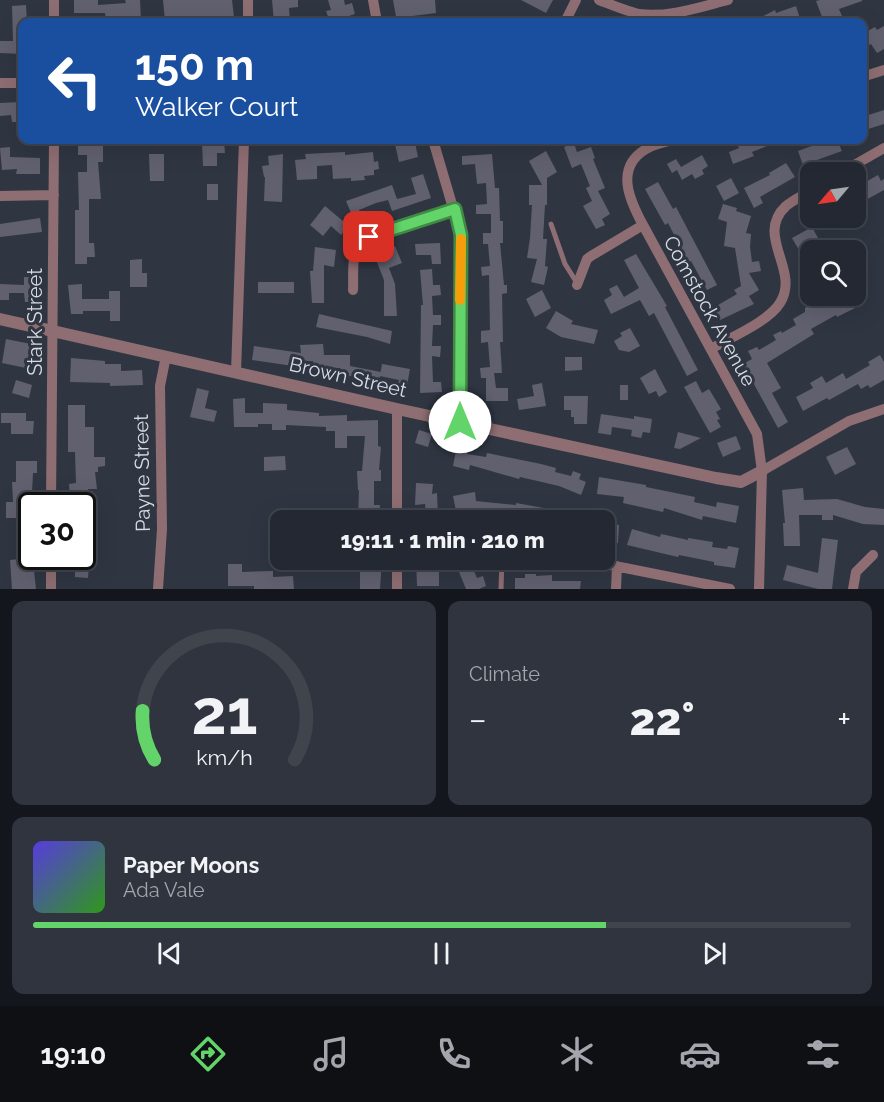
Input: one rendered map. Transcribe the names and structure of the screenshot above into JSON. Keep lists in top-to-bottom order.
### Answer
{
  "streets": {
    "street": [
      "Comstock Avenue",
      "Stark Street",
      "Brown Street",
      "Payne Street"
    ]
  },
  "crossings": [
    ["Comstock Avenue", "Brown Street"],
    ["Stark Street", "Brown Street"],
    ["Brown Street", "Payne Street"]
  ],
  "north": "bottom left",
  "page": {
    "turn": ["150 m", "Walker Court"],
    "limit": "30",
    "trip": "19:11 · 1 min · 210 m",
    "tile": "Climate",
    "heat": ["−", "22°", "+"],
    "song": ["Paper Moons", "Ada Vale"],
    "tabs": "19:10",
    "gauge": ["21", "km/h"]
  }
}
